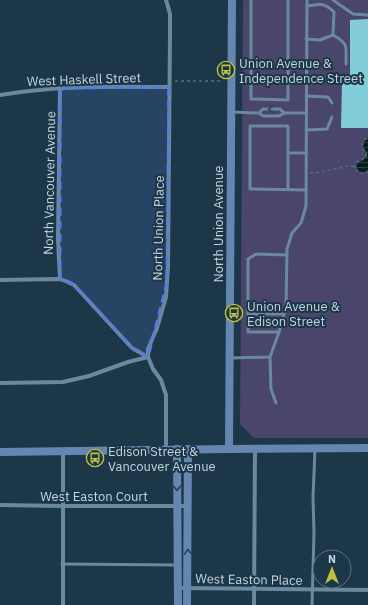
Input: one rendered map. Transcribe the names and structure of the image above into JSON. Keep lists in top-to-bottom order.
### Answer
{
  "streets": {
    "street": [
      "West Haskell Street",
      "North Vancouver Avenue",
      "North Union Avenue",
      "North Union Place",
      "West Easton Court",
      "West Easton Place"
    ]
  },
  "crossings": [
    ["West Haskell Street", "North Vancouver Avenue"],
    ["West Haskell Street", "North Union Place"]
  ],
  "places": {
    "bus stop": ["Union Avenue & Independence Street", "Union Avenue & Edison Street", "Edison Street & Vancouver Avenue"]
  },
  "north": "top"
}
